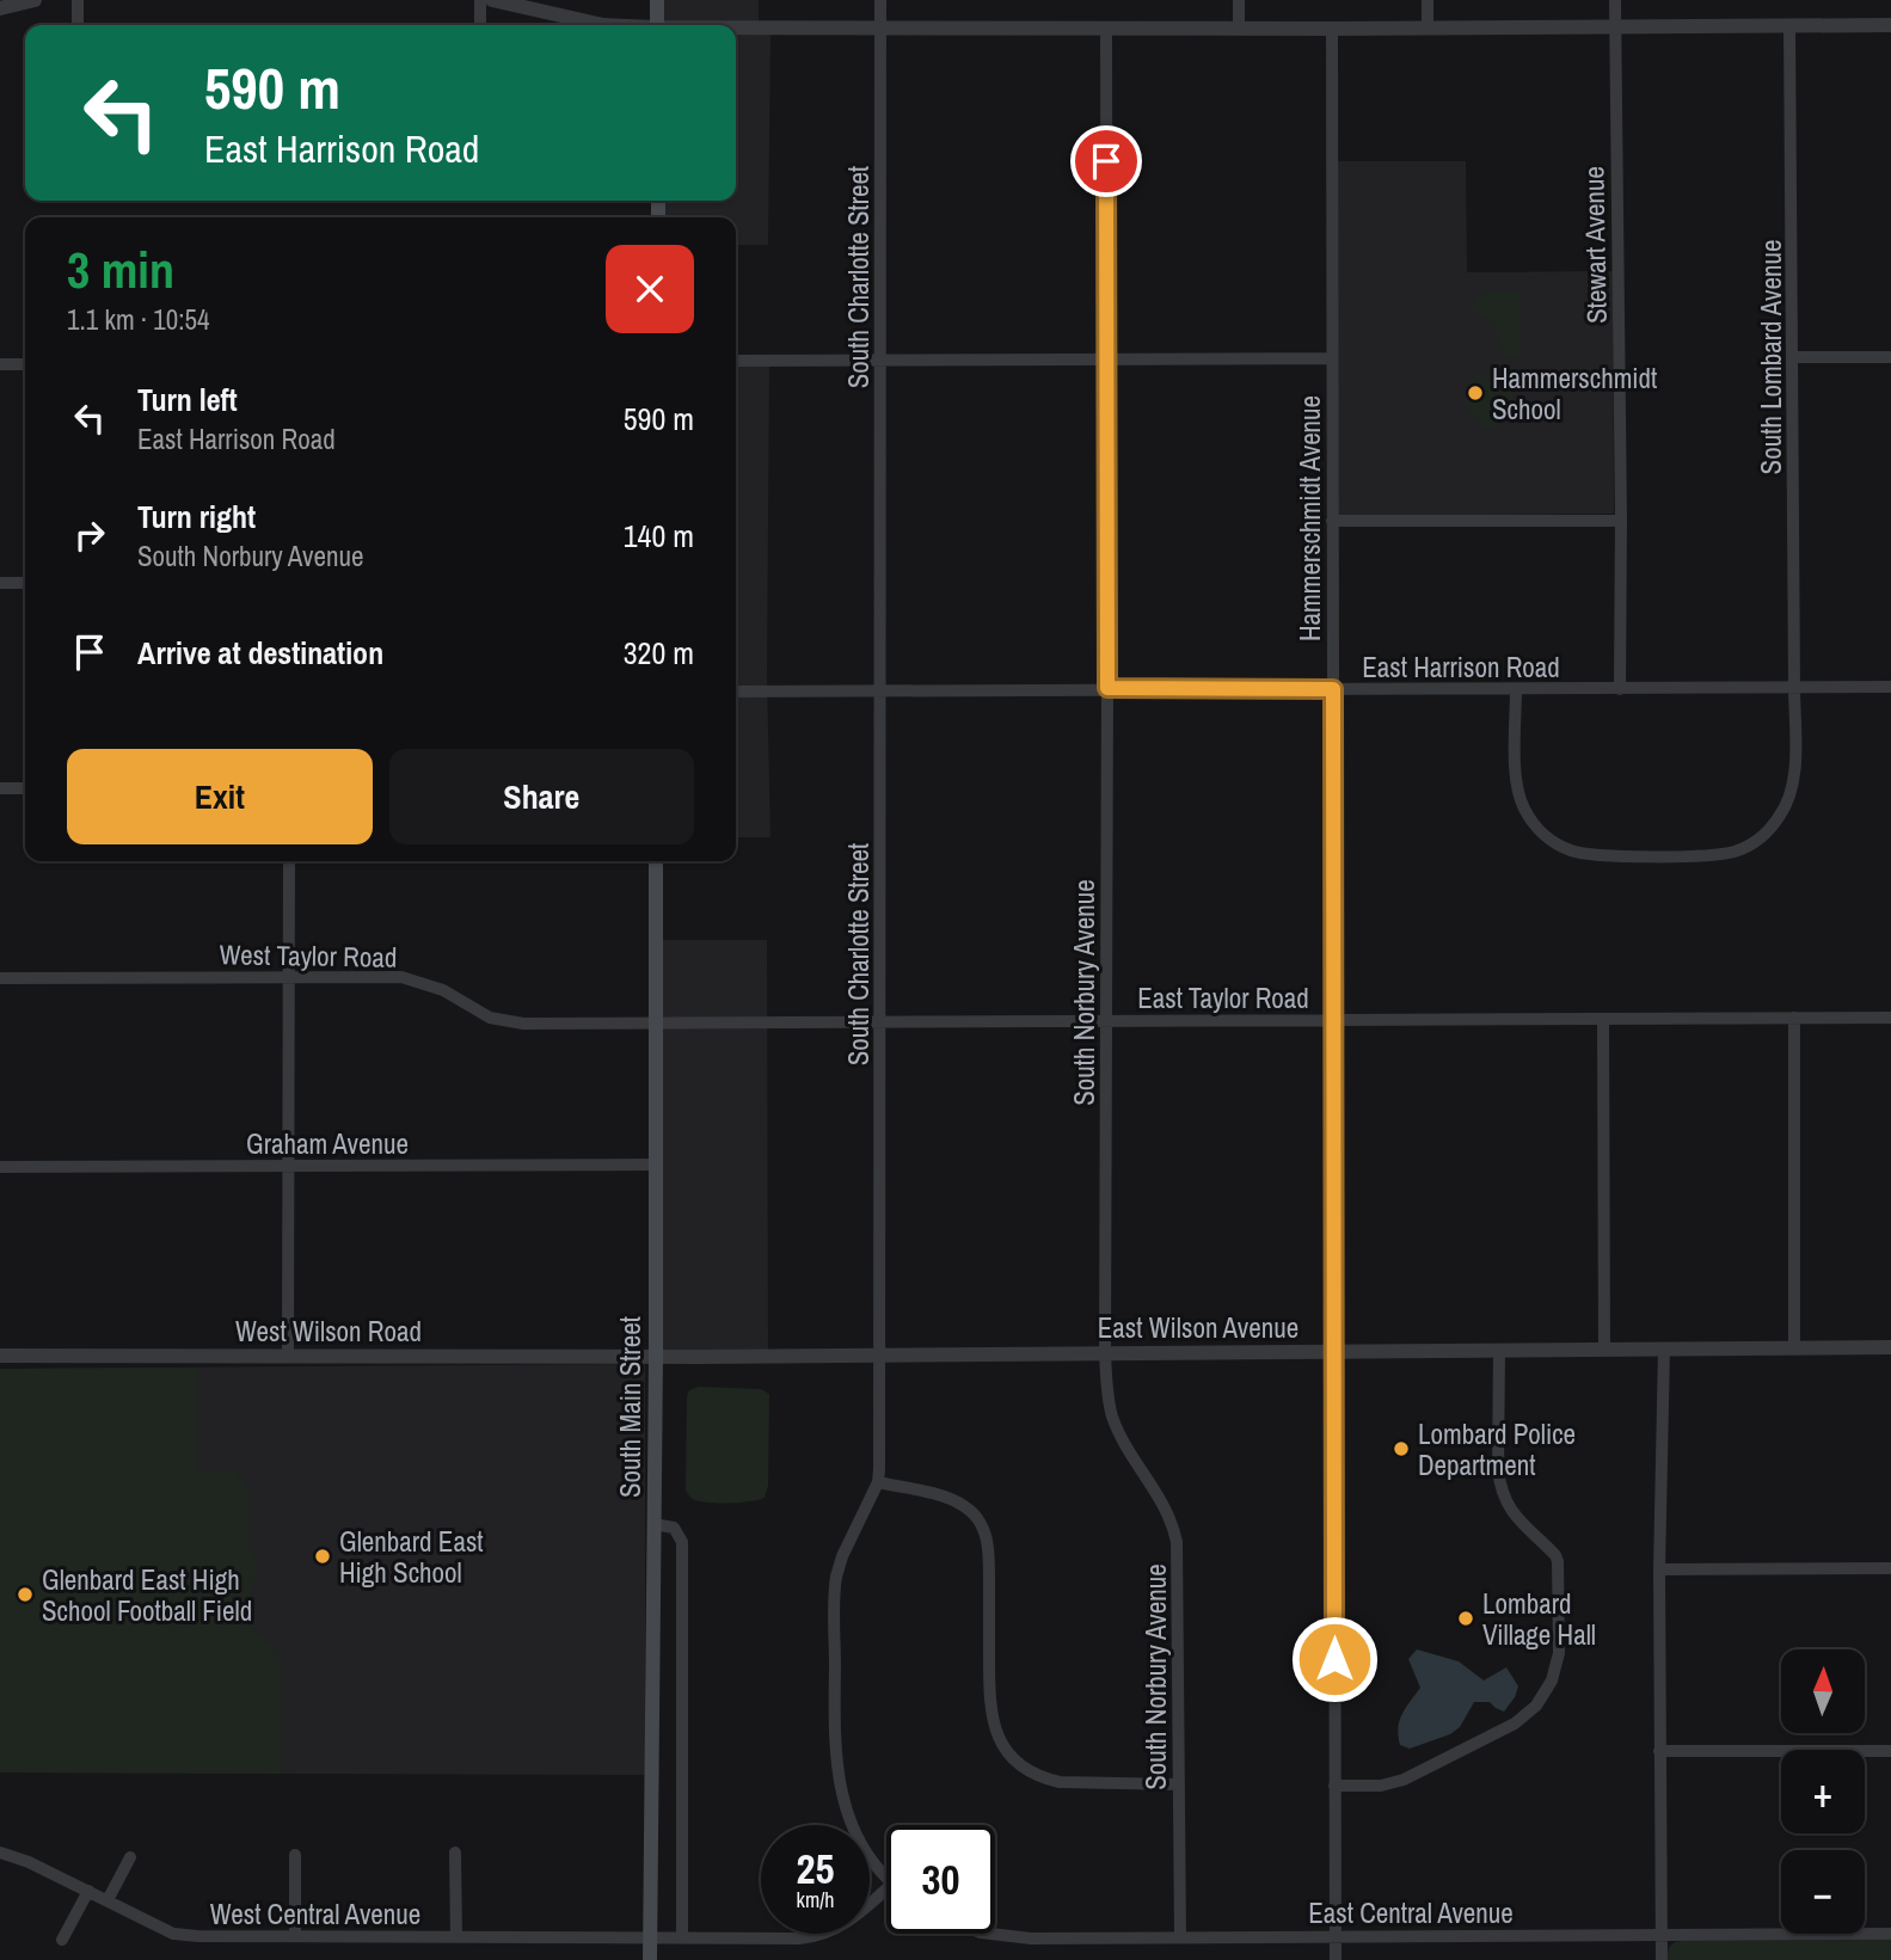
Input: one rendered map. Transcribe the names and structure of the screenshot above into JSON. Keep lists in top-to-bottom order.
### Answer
{
  "streets": {
    "main road": ["South Main Street"],
    "street": [
      "Stewart Avenue",
      "South Charlotte Street",
      "South Lombard Avenue",
      "Hammerschmidt Avenue",
      "East Harrison Road",
      "West Taylor Road",
      "South Norbury Avenue",
      "East Taylor Road",
      "Graham Avenue",
      "East Wilson Avenue",
      "West Wilson Road",
      "East Central Avenue",
      "West Central Avenue"
    ]
  },
  "crossings": [
    ["Stewart Avenue", "East Harrison Road"],
    ["South Charlotte Street", "East Harrison Road"],
    ["South Charlotte Street", "East Taylor Road"],
    ["South Charlotte Street", "East Wilson Avenue"],
    ["South Lombard Avenue", "East Harrison Road"],
    ["Hammerschmidt Avenue", "East Harrison Road"],
    ["Hammerschmidt Avenue", "East Taylor Road"],
    ["Hammerschmidt Avenue", "East Wilson Avenue"],
    ["Hammerschmidt Avenue", "East Central Avenue"],
    ["East Harrison Road", "South Norbury Avenue"],
    ["West Taylor Road", "East Taylor Road"],
    ["West Taylor Road", "South Main Street"],
    ["South Norbury Avenue", "East Taylor Road"],
    ["South Norbury Avenue", "East Wilson Avenue"],
    ["South Norbury Avenue", "East Central Avenue"],
    ["East Taylor Road", "South Main Street"],
    ["Graham Avenue", "South Main Street"],
    ["East Wilson Avenue", "West Wilson Road"],
    ["East Wilson Avenue", "South Main Street"],
    ["West Wilson Road", "South Main Street"],
    ["South Main Street", "West Central Avenue"]
  ],
  "places": [
    "Hammerschmidt School",
    "Lombard Police Department",
    "Glenbard East High School",
    "Glenbard East High School Football Field",
    "Lombard Village Hall"
  ],
  "north": "top",
  "page": {
    "turn": ["590 m", "East Harrison Road"],
    "heading": ["3 min", "1.1 km · 10:54"],
    "list": [
      {
        "name": "Turn left",
        "note": "East Harrison Road",
        "value": "590 m"
      },
      {
        "name": "Turn right",
        "note": "South Norbury Avenue",
        "value": "140 m"
      },
      {
        "name": "Arrive at destination",
        "value": "320 m"
      }
    ],
    "buttons": ["Exit", "Share"],
    "map_buttons": ["+", "−"],
    "speed": "25 km/h",
    "limit": "30"
  }
}
